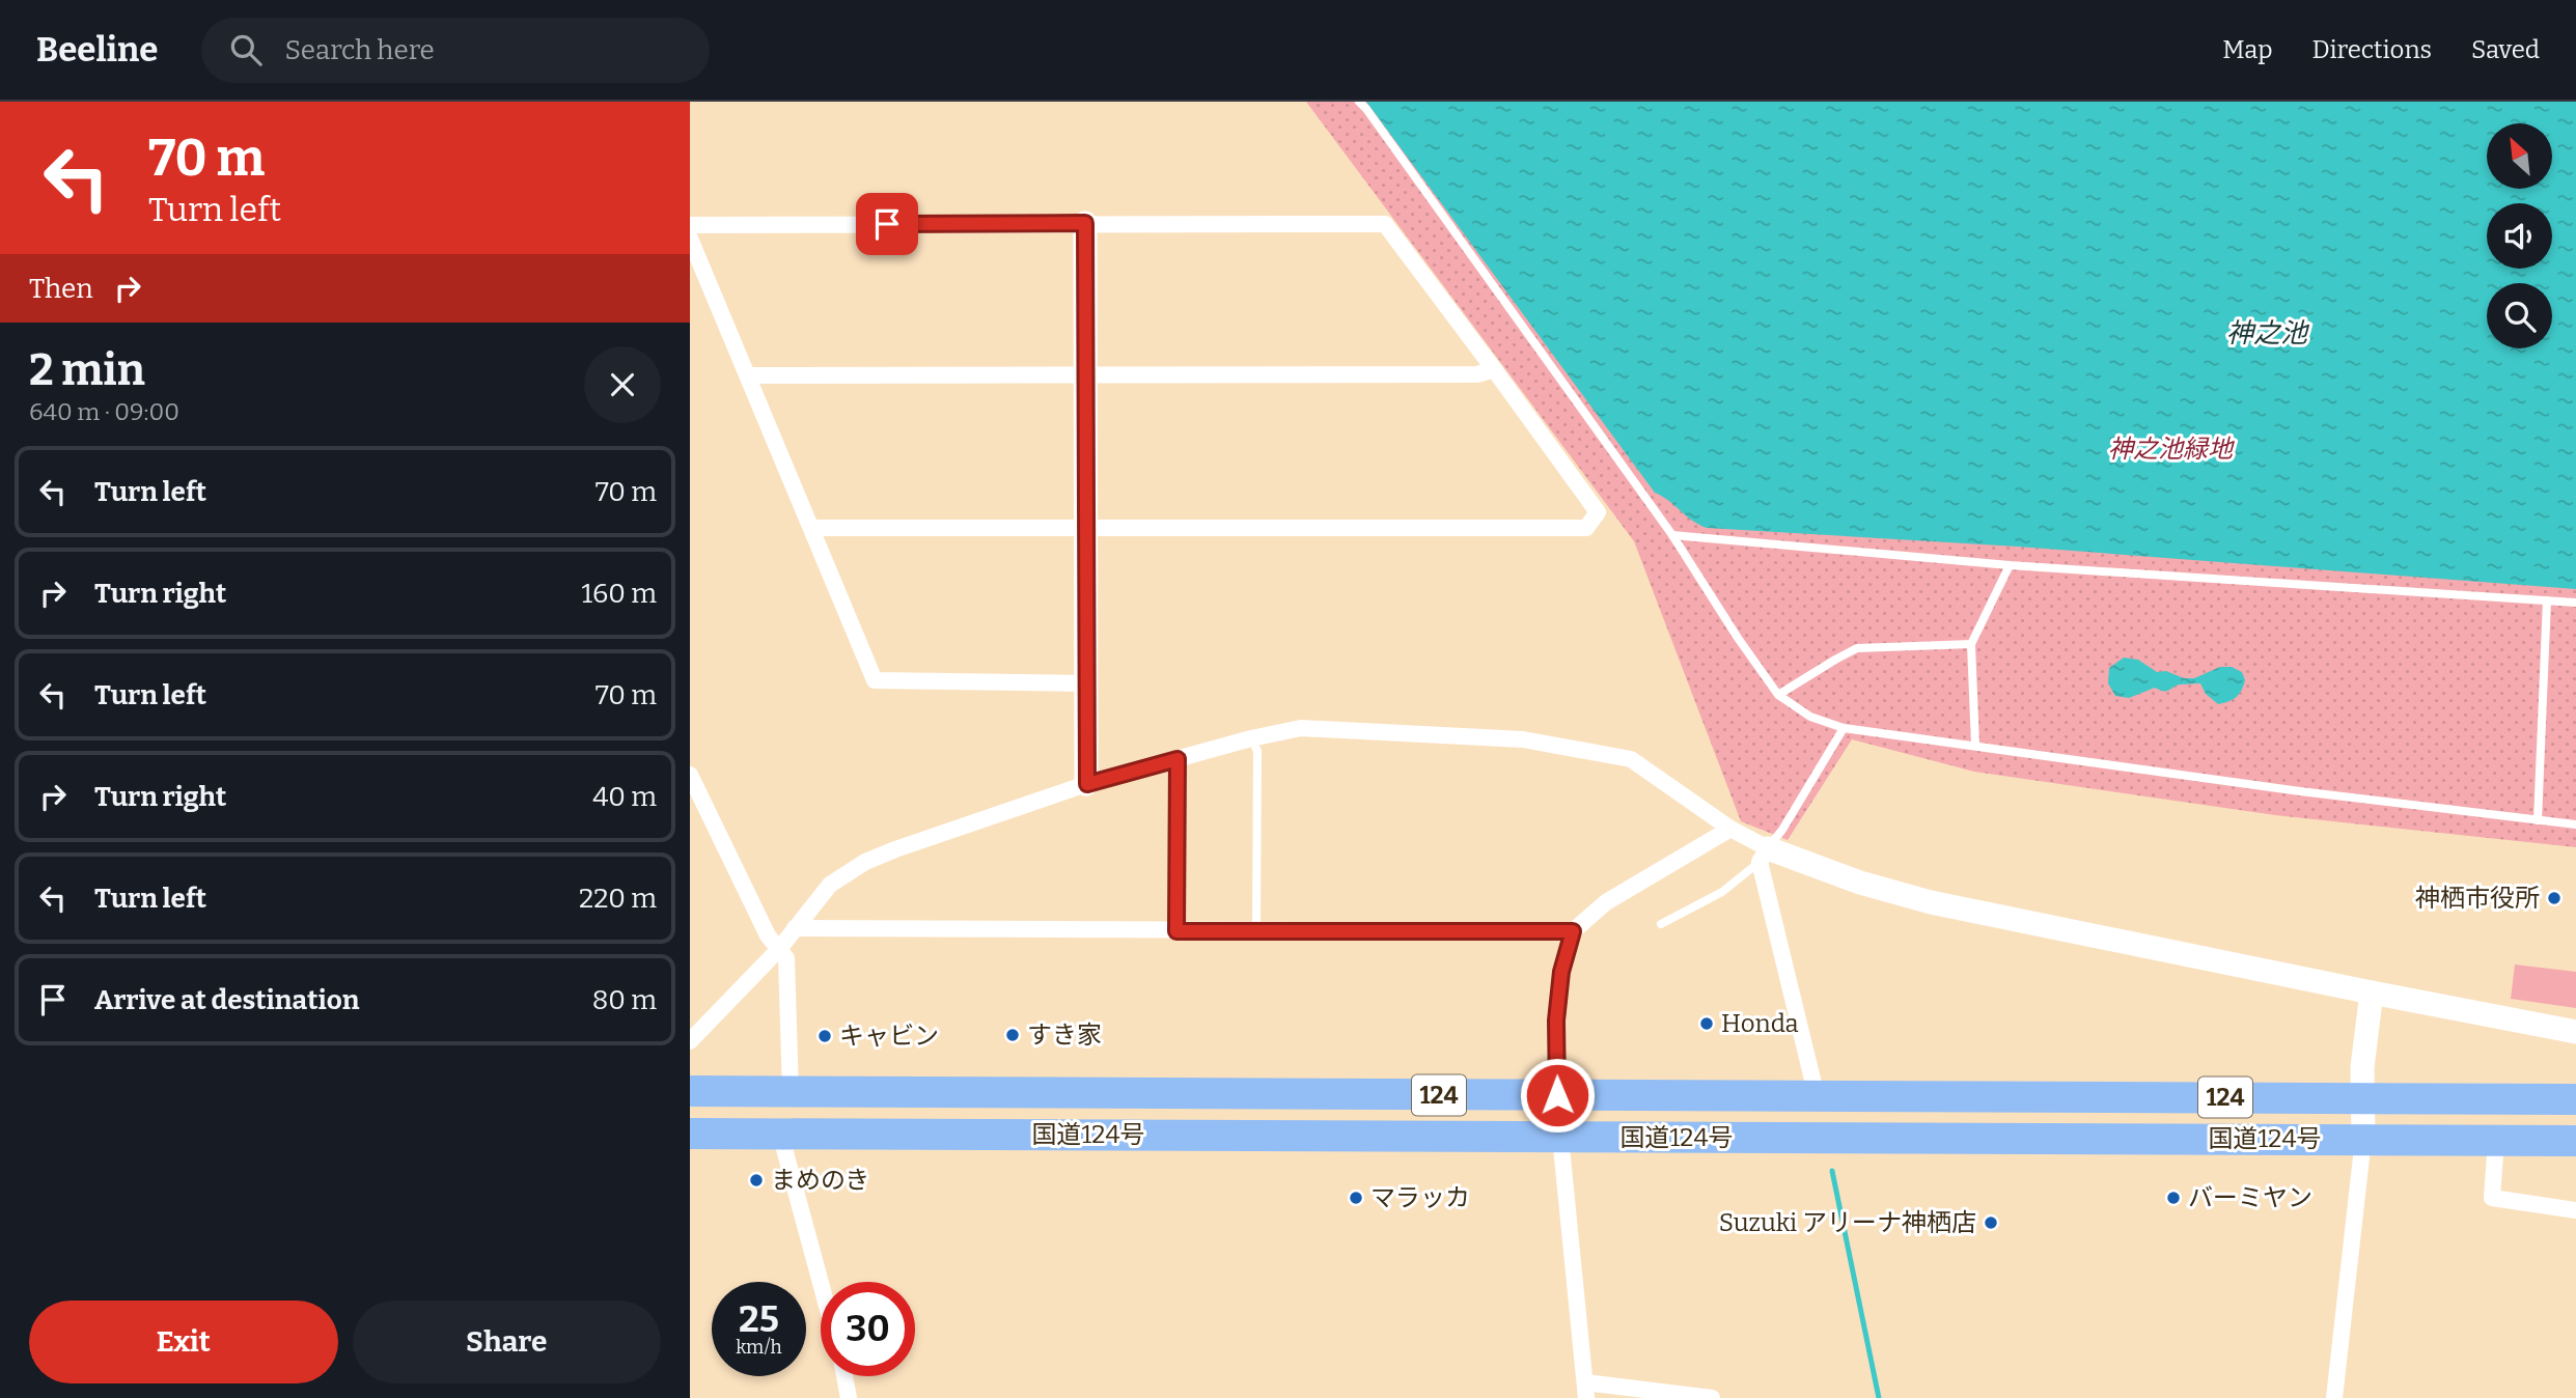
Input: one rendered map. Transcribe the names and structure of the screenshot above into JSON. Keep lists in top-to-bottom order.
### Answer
{
  "streets": {
    "highway": ["124", "国道124号"]
  },
  "water": ["神之池"],
  "parks": ["神之池緑地"],
  "places": [
    "神栖市役所",
    "Honda",
    "すき家",
    "キャビン",
    "まめのき",
    "マラッカ",
    "バーミヤン",
    "Suzuki アリーナ神栖店"
  ],
  "north": "top left",
  "page": {
    "header": "Beeline",
    "search": "Search here",
    "nav": ["Map", "Directions", "Saved"],
    "turn": ["70 m", "Turn left"],
    "then": "Then",
    "heading": ["2 min", "640 m · 09:00"],
    "list": [
      {
        "name": "Turn left",
        "value": "70 m"
      },
      {
        "name": "Turn right",
        "value": "160 m"
      },
      {
        "name": "Turn left",
        "value": "70 m"
      },
      {
        "name": "Turn right",
        "value": "40 m"
      },
      {
        "name": "Turn left",
        "value": "220 m"
      },
      {
        "name": "Arrive at destination",
        "value": "80 m"
      }
    ],
    "speed": "25 km/h",
    "limit": "30",
    "buttons": ["Exit", "Share"]
  }
}
